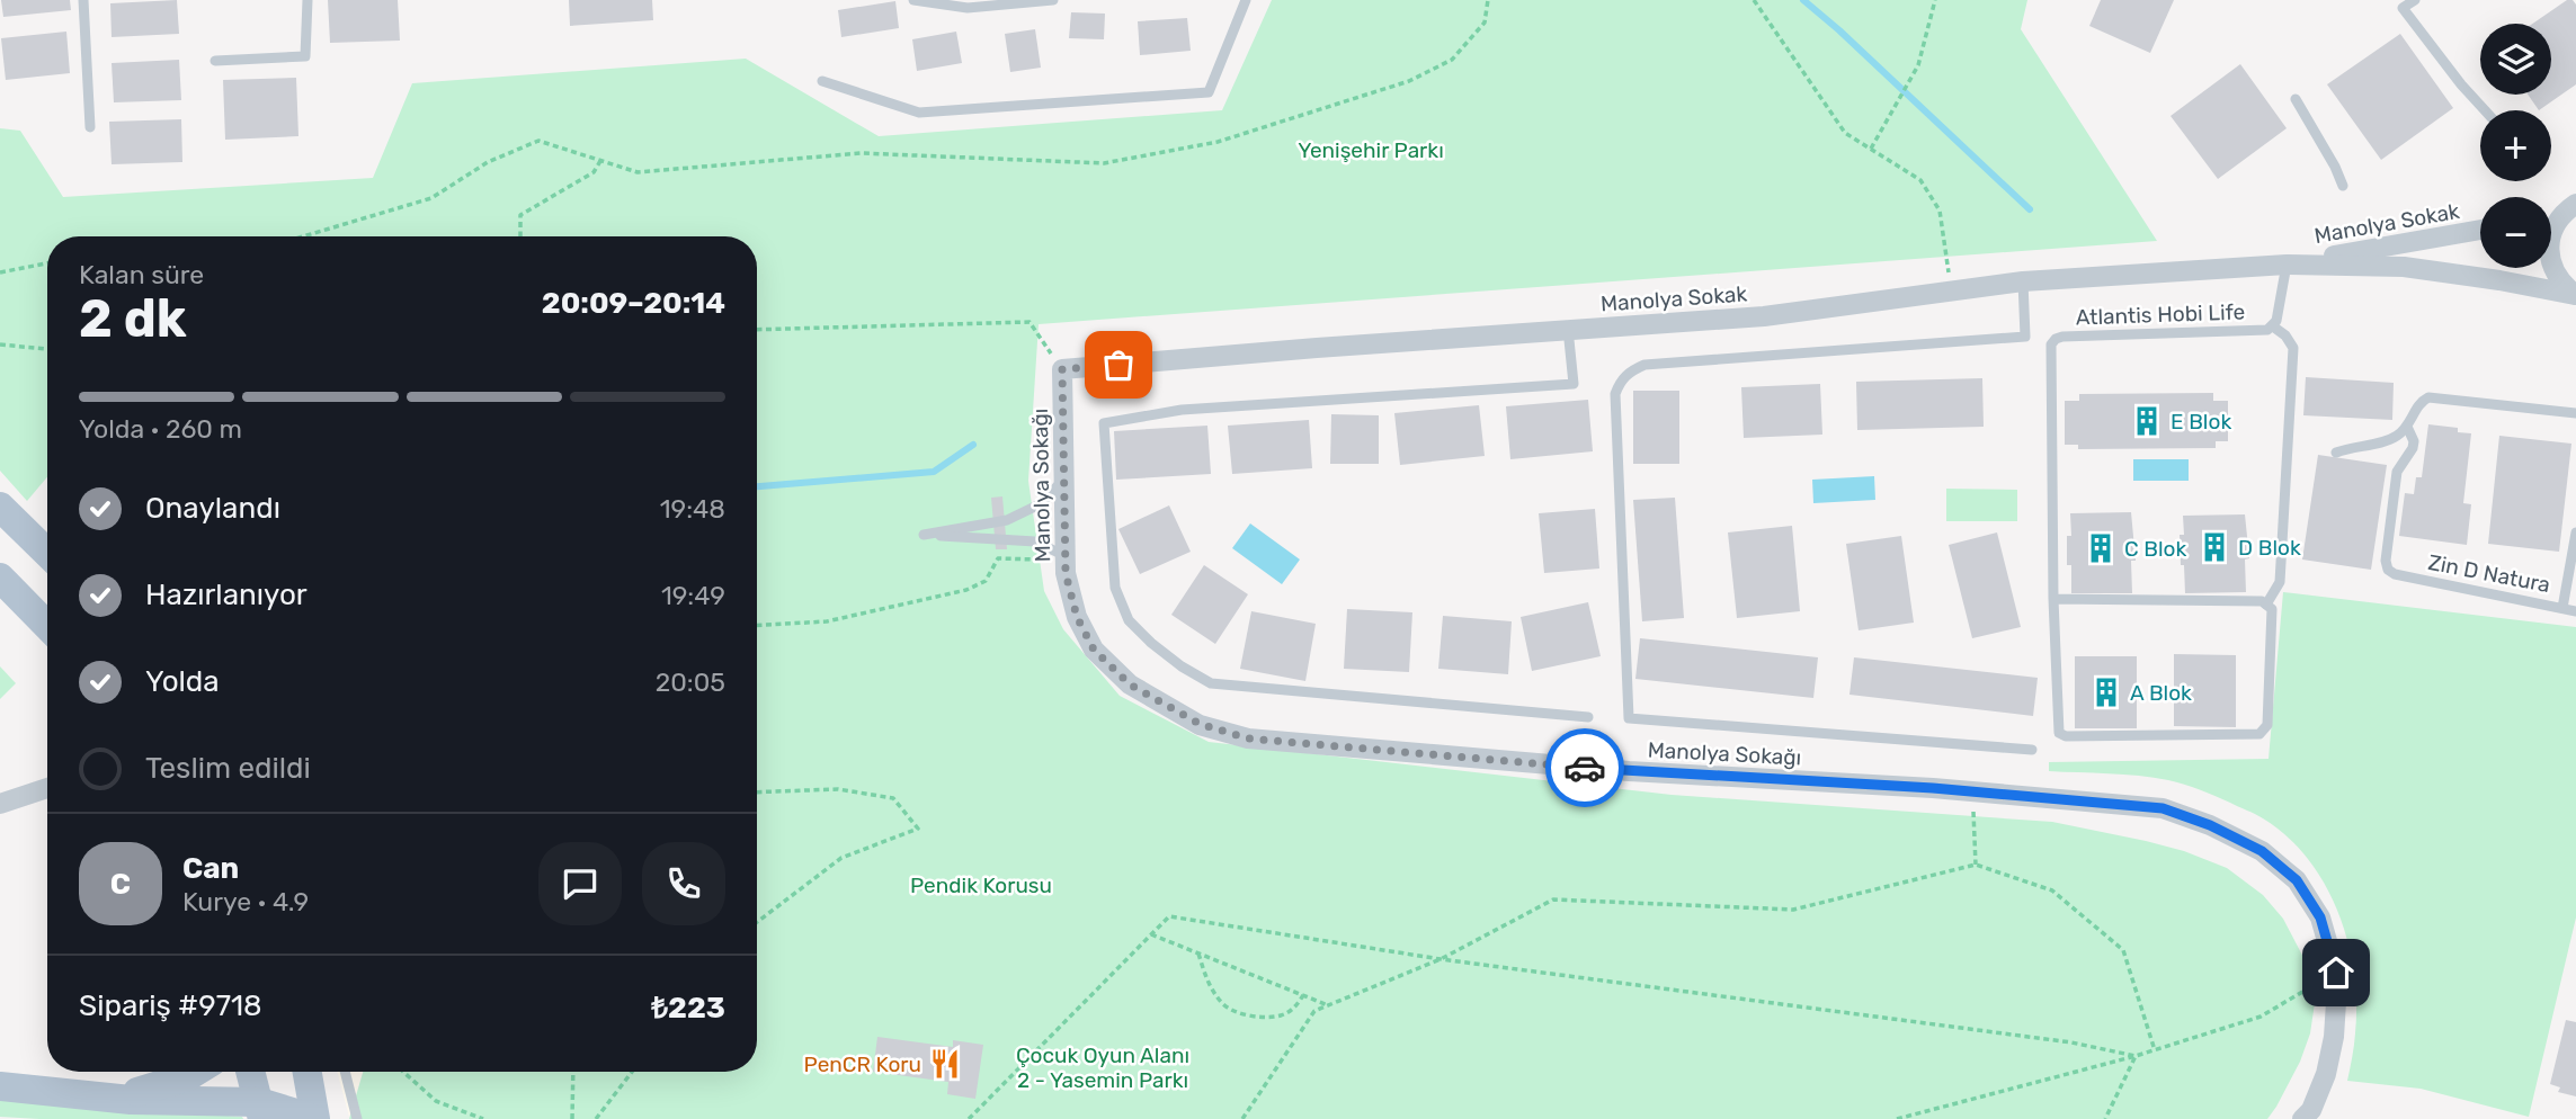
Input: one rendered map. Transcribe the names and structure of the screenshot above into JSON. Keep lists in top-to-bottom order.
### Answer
{
  "streets": {
    "street": ["Manolya Sokak", "Manolya Sokağı"],
    "lane": ["Atlantis Hobi Life", "Zin D Natura"]
  },
  "crossings": [
    ["Manolya Sokak", "Atlantis Hobi Life"],
    ["Manolya Sokak", "Manolya Sokağı"]
  ],
  "parks": ["Yenişehir Parkı", "Pendik Korusu", "Çocuk Oyun Alanı 2 - Yasemin Parkı"],
  "places": {
    "building": [
      "E Blok",
      "D Blok",
      "C Blok",
      "A Blok"
    ],
    "restaurant": ["PenCR Koru"]
  },
  "page": {
    "map_buttons": ["+", "−"],
    "heading": ["2 dk", "Kalan süre", "20:09–20:14"],
    "panel": [
      "Can",
      "Kurye · 4.9",
      "Sipariş #9718",
      "₺223"
    ],
    "bar": "Yolda · 260 m",
    "list": [
      ["Onaylandı", "19:48"],
      ["Hazırlanıyor", "19:49"],
      ["Yolda", "20:05"],
      "Teslim edildi"
    ],
    "round": "C"
  }
}
